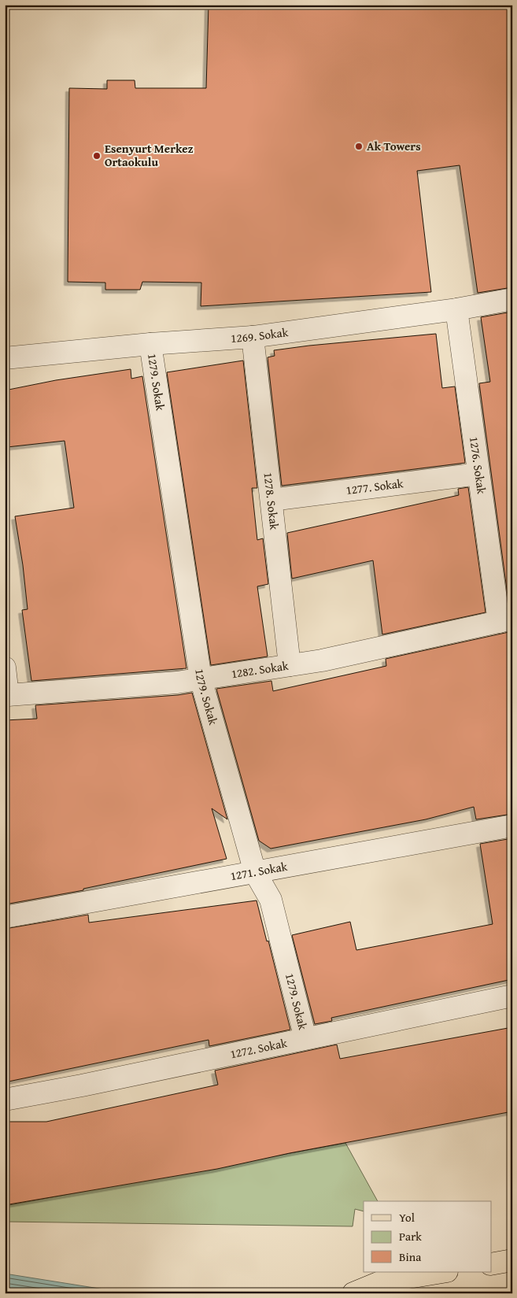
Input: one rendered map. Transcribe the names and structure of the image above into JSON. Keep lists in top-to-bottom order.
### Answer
{
  "streets": {
    "street": [
      "1269. Sokak",
      "1279. Sokak",
      "1276. Sokak",
      "1277. Sokak",
      "1278. Sokak",
      "1282. Sokak",
      "1271. Sokak",
      "1272. Sokak"
    ]
  },
  "crossings": [
    ["1269. Sokak", "1279. Sokak"],
    ["1269. Sokak", "1276. Sokak"],
    ["1269. Sokak", "1278. Sokak"],
    ["1279. Sokak", "1282. Sokak"],
    ["1279. Sokak", "1271. Sokak"],
    ["1279. Sokak", "1272. Sokak"],
    ["1276. Sokak", "1277. Sokak"],
    ["1276. Sokak", "1282. Sokak"],
    ["1277. Sokak", "1278. Sokak"],
    ["1278. Sokak", "1282. Sokak"]
  ],
  "places": ["Ak Towers", "Esenyurt Merkez Ortaokulu"],
  "legend": ["Yol", "Park", "Bina"]
}
